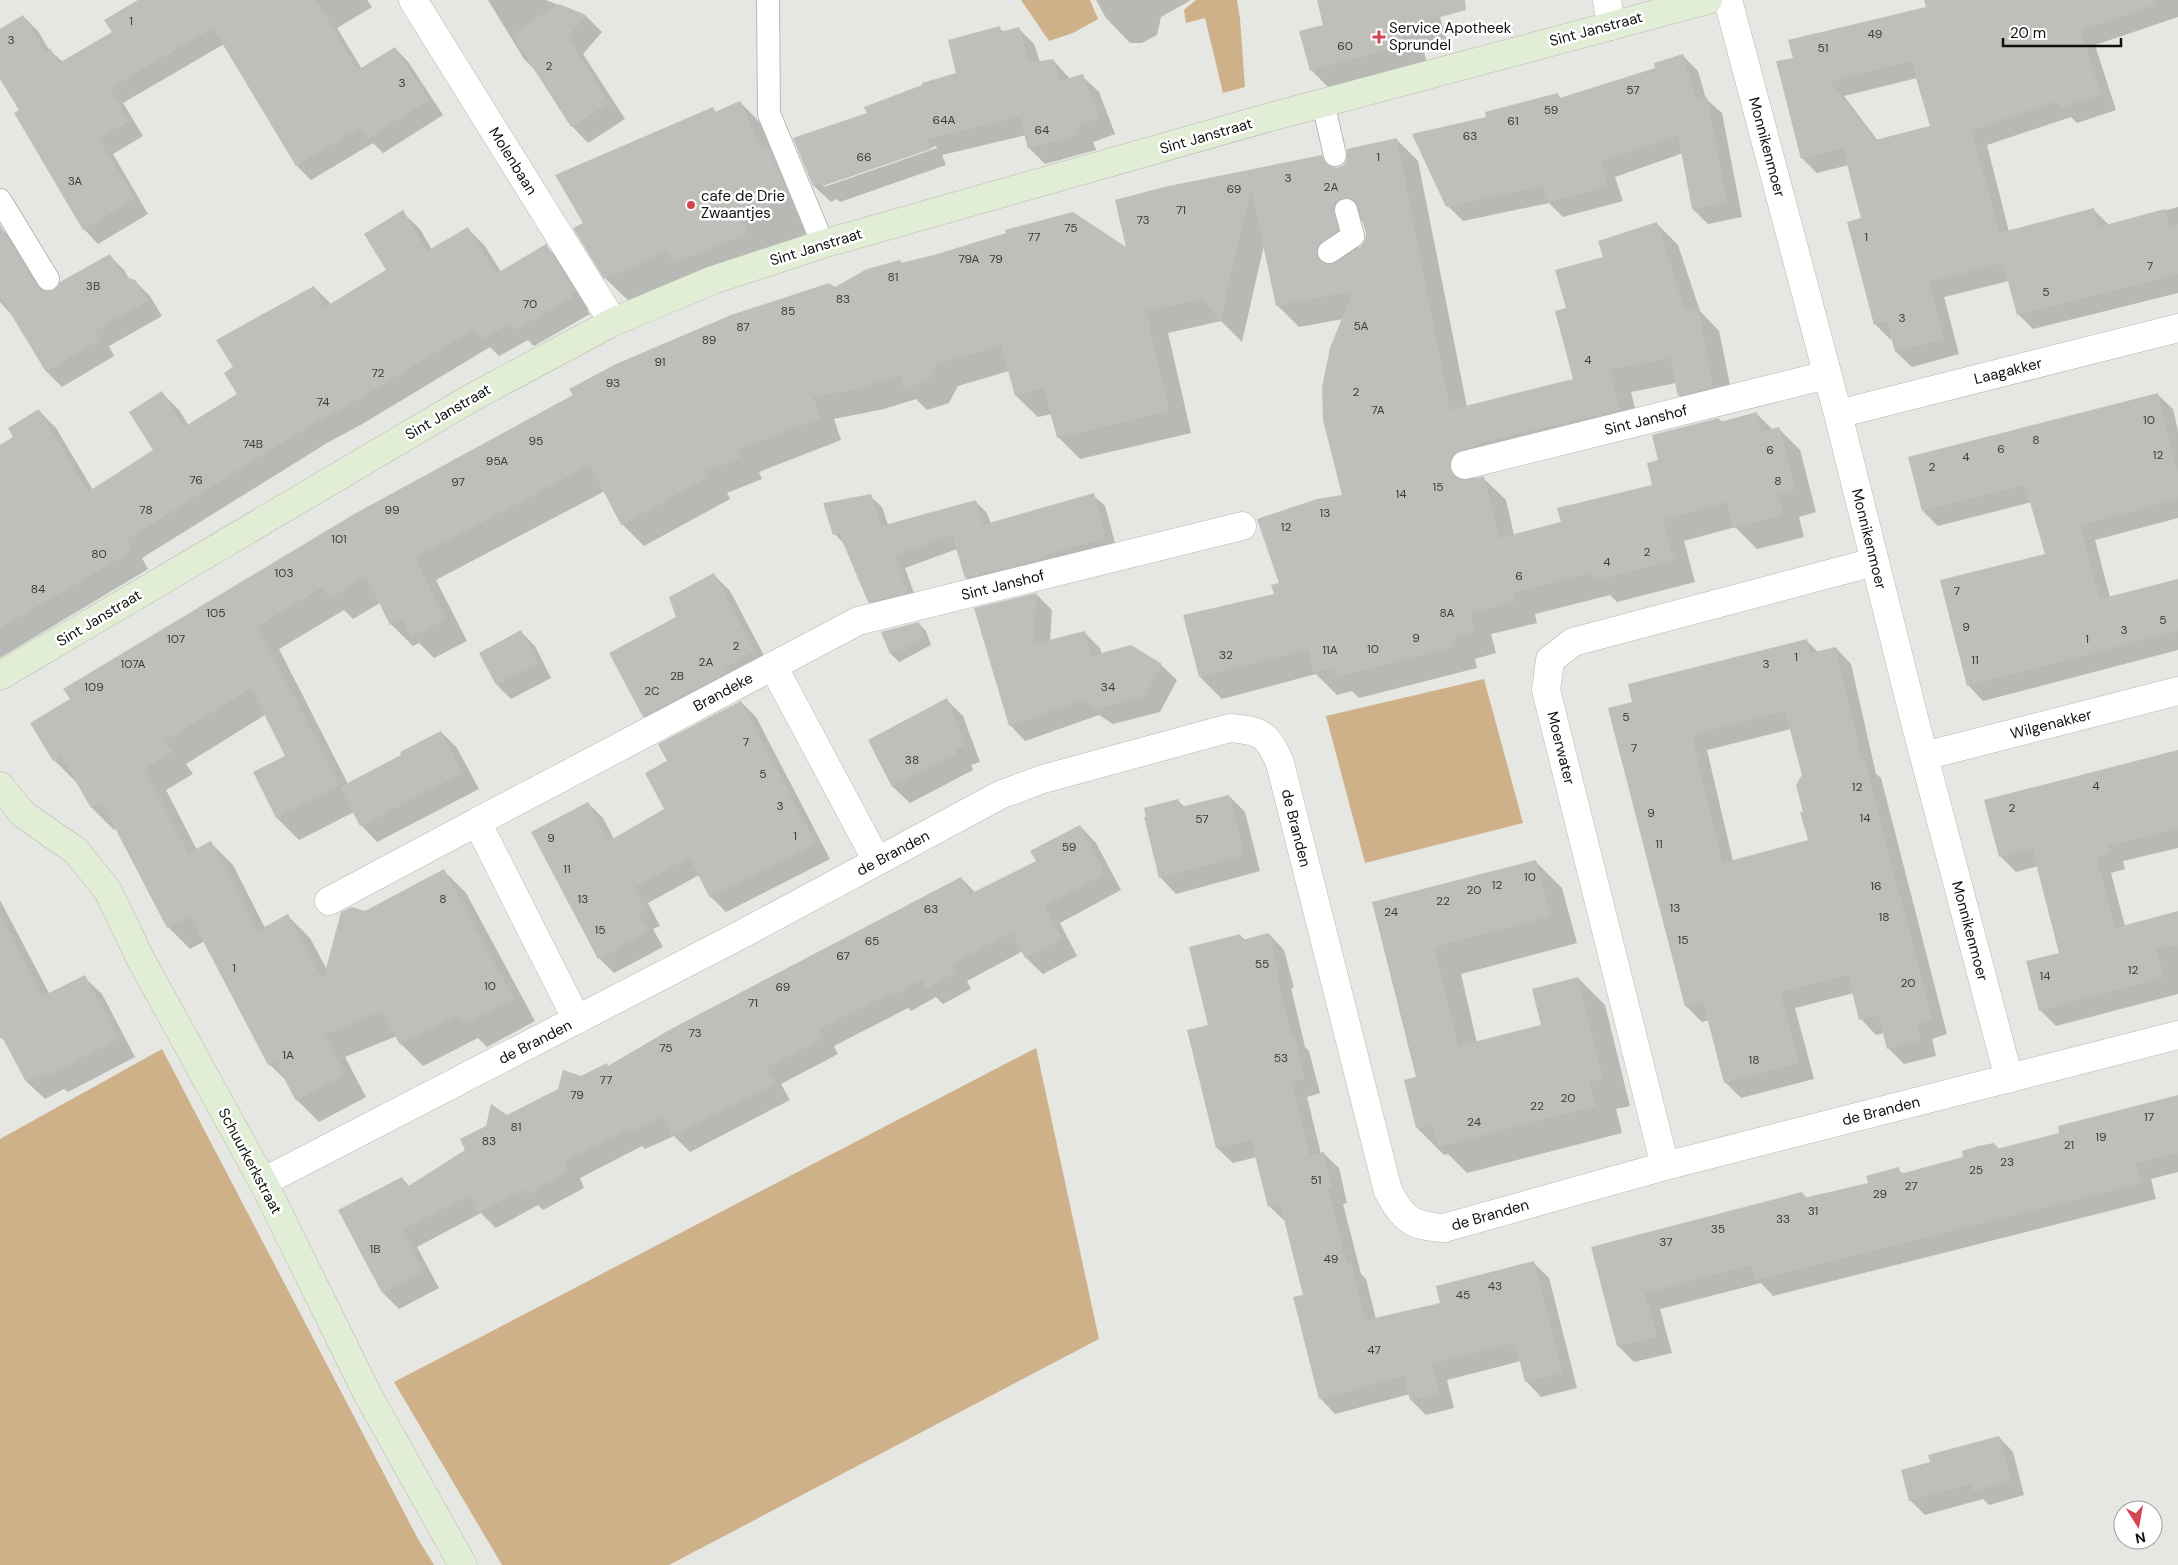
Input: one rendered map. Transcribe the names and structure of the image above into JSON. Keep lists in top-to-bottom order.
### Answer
{
  "streets": {
    "street": [
      "Sint Janstraat",
      "Monnikenmoer",
      "Molenbaan",
      "Laagakker",
      "Sint Janshof",
      "Brandeke",
      "Wilgenakker",
      "Moerwater",
      "de Branden",
      "Schuurkerkstraat"
    ]
  },
  "crossings": [
    ["Sint Janstraat", "Molenbaan"],
    ["Monnikenmoer", "Laagakker"],
    ["Monnikenmoer", "Sint Janshof"],
    ["Monnikenmoer", "Wilgenakker"],
    ["Monnikenmoer", "Moerwater"],
    ["Monnikenmoer", "de Branden"],
    ["Sint Janshof", "Brandeke"],
    ["Moerwater", "de Branden"],
    ["de Branden", "Schuurkerkstraat"]
  ],
  "places": {
    "health": ["Service Apotheek Sprundel"],
    "other": ["cafe de Drie Zwaantjes"]
  },
  "house_numbers": [
    "1",
    "49",
    "3",
    "60",
    "51",
    "2",
    "3",
    "57",
    "59",
    "64A",
    "61",
    "64",
    "63",
    "66",
    "1",
    "3",
    "3A",
    "2A",
    "69",
    "71",
    "73",
    "75",
    "77",
    "1",
    "79A",
    "79",
    "7",
    "81",
    "3B",
    "5",
    "83",
    "70",
    "85",
    "3",
    "5A",
    "87",
    "89",
    "4",
    "91",
    "72",
    "93",
    "2",
    "74",
    "7A",
    "10",
    "8",
    "95",
    "74B",
    "6",
    "6",
    "12",
    "4",
    "95A",
    "2",
    "76",
    "8",
    "97",
    "15",
    "14",
    "78",
    "99",
    "13",
    "12",
    "101",
    "2",
    "80",
    "4",
    "103",
    "6",
    "84",
    "7",
    "105",
    "8A",
    "5",
    "9",
    "3",
    "9",
    "107",
    "1",
    "2",
    "10",
    "11A",
    "32",
    "1",
    "11",
    "2A",
    "107A",
    "3",
    "2B",
    "109",
    "34",
    "2C",
    "5",
    "7",
    "7",
    "38",
    "5",
    "4",
    "12",
    "3",
    "2",
    "9",
    "14",
    "57",
    "1",
    "9",
    "11",
    "59",
    "11",
    "10",
    "12",
    "16",
    "20",
    "8",
    "13",
    "22",
    "13",
    "63",
    "24",
    "18",
    "15",
    "15",
    "65",
    "67",
    "55",
    "1",
    "12",
    "14",
    "20",
    "10",
    "69",
    "71",
    "73",
    "75",
    "1A",
    "53",
    "18",
    "77",
    "79",
    "20",
    "22",
    "17",
    "24",
    "81",
    "19",
    "83",
    "21",
    "23",
    "25",
    "51",
    "27",
    "29",
    "31",
    "33",
    "35",
    "37",
    "1B",
    "49",
    "43",
    "45",
    "47"
  ],
  "scale_bar": "20 m",
  "north": "bottom"
}
